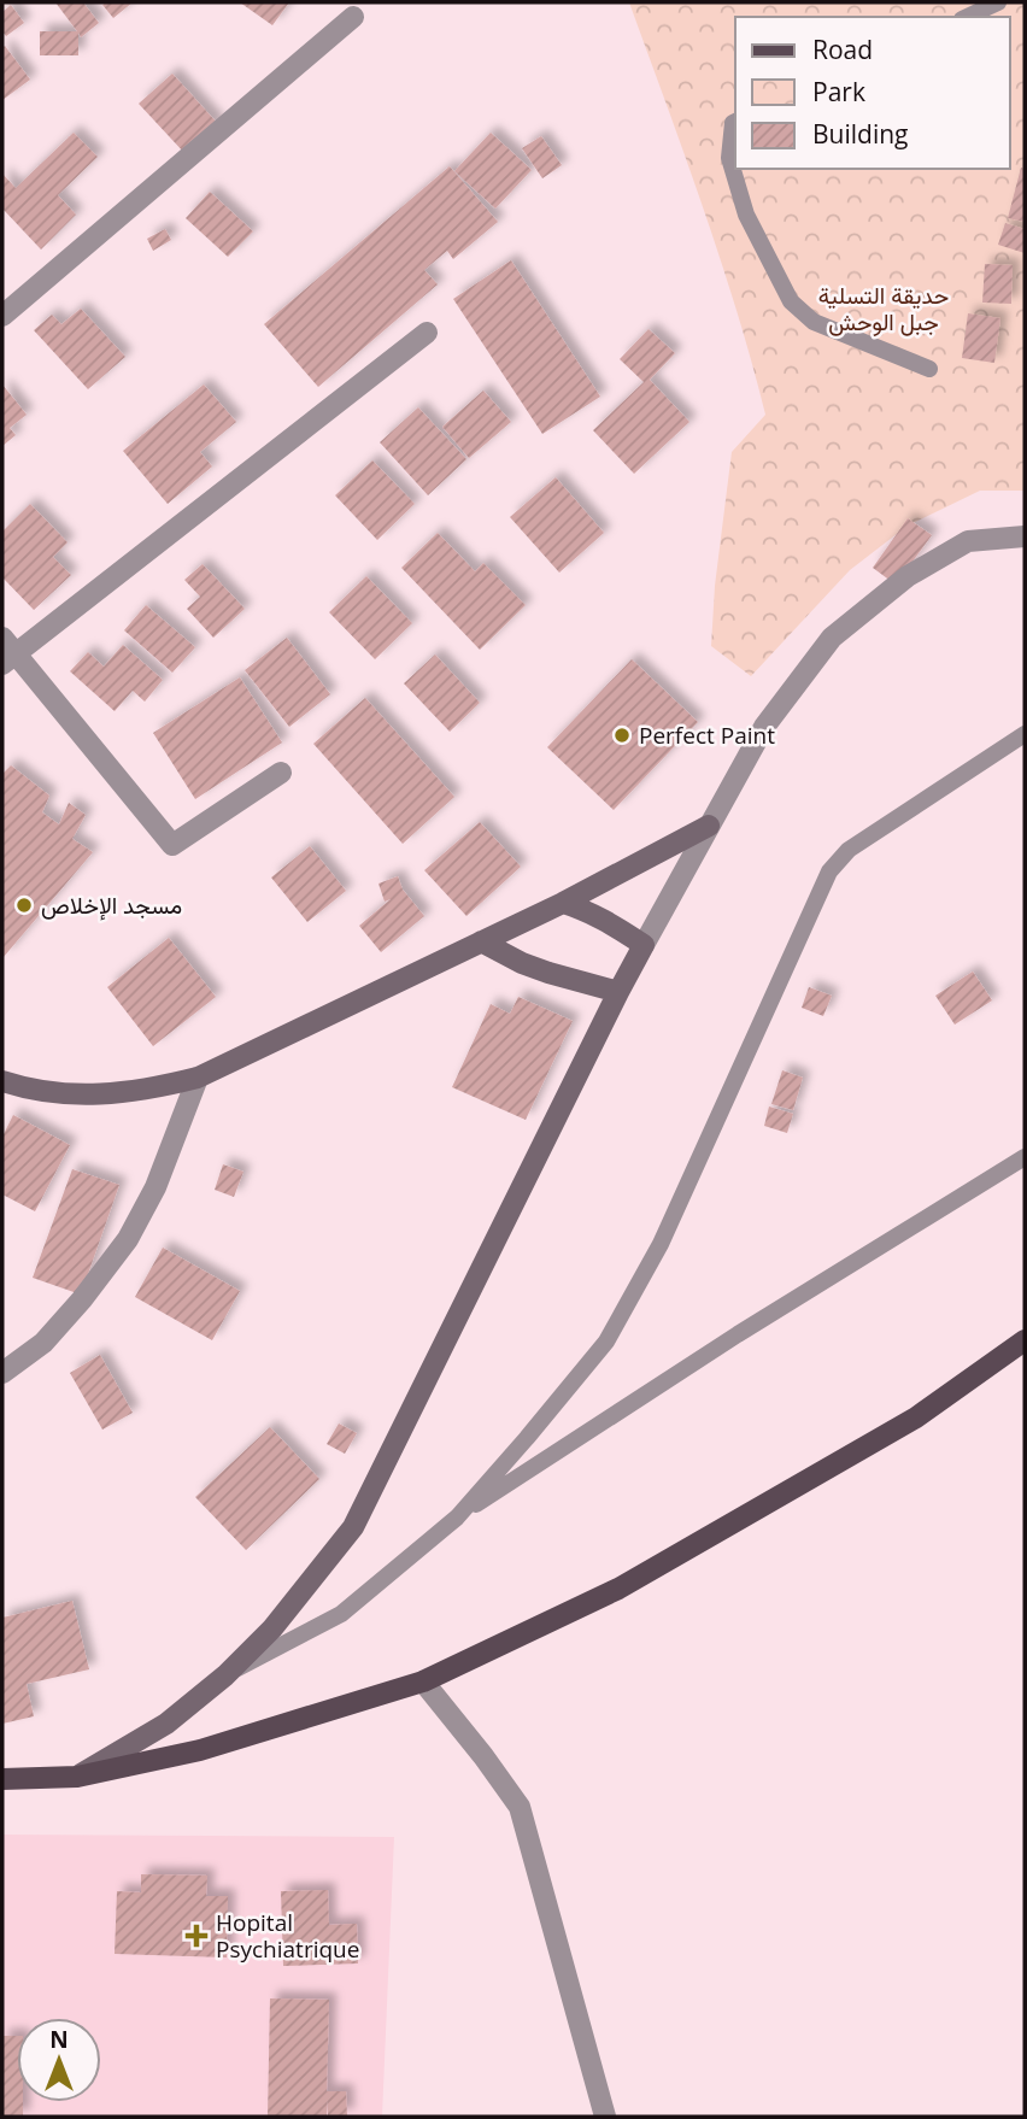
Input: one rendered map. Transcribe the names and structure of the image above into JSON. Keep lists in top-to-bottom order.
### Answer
{
  "parks": ["حديقة التسلية جبل الوحش"],
  "places": {
    "other": ["Perfect Paint", "مسجد الإخلاص"],
    "health": ["Hopital Psychiatrique"]
  },
  "legend": ["Road", "Park", "Building"],
  "north": "top"
}
